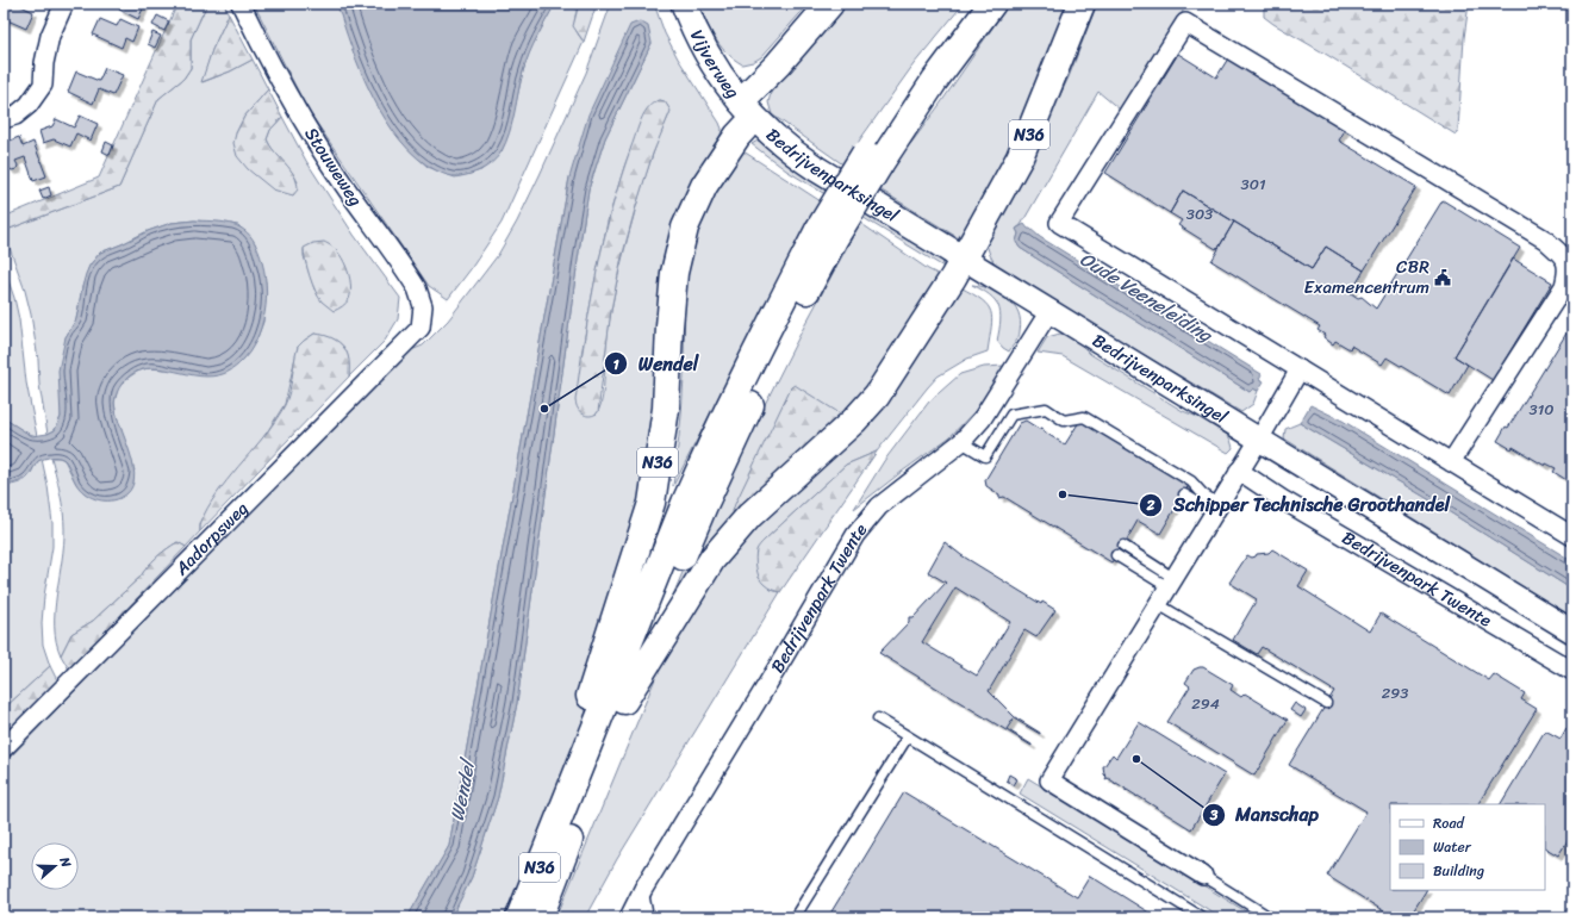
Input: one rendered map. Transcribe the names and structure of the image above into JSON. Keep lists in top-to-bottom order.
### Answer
{
  "streets": {
    "highway": ["N36"],
    "main road": ["Vijverweg", "Bedrijvenparksingel"],
    "street": ["Stouweweg", "Aadorpsweg", "Bedrijvenpark Twente"]
  },
  "crossings": [
    ["Vijverweg", "N36"],
    ["Vijverweg", "Bedrijvenparksingel"],
    ["N36", "Bedrijvenparksingel"],
    ["Stouweweg", "Aadorpsweg"],
    ["Bedrijvenparksingel", "Bedrijvenpark Twente"]
  ],
  "water": ["Oude Veeneleiding", "Wendel"],
  "places": {
    "public building": ["CBR Examencentrum"],
    "other": ["Wendel", "Schipper Technische Groothandel", "Manschap"]
  },
  "house_numbers": [
    "301",
    "303",
    "310",
    "293",
    "294"
  ],
  "legend": ["Road", "Water", "Building"],
  "north": "right"
}
